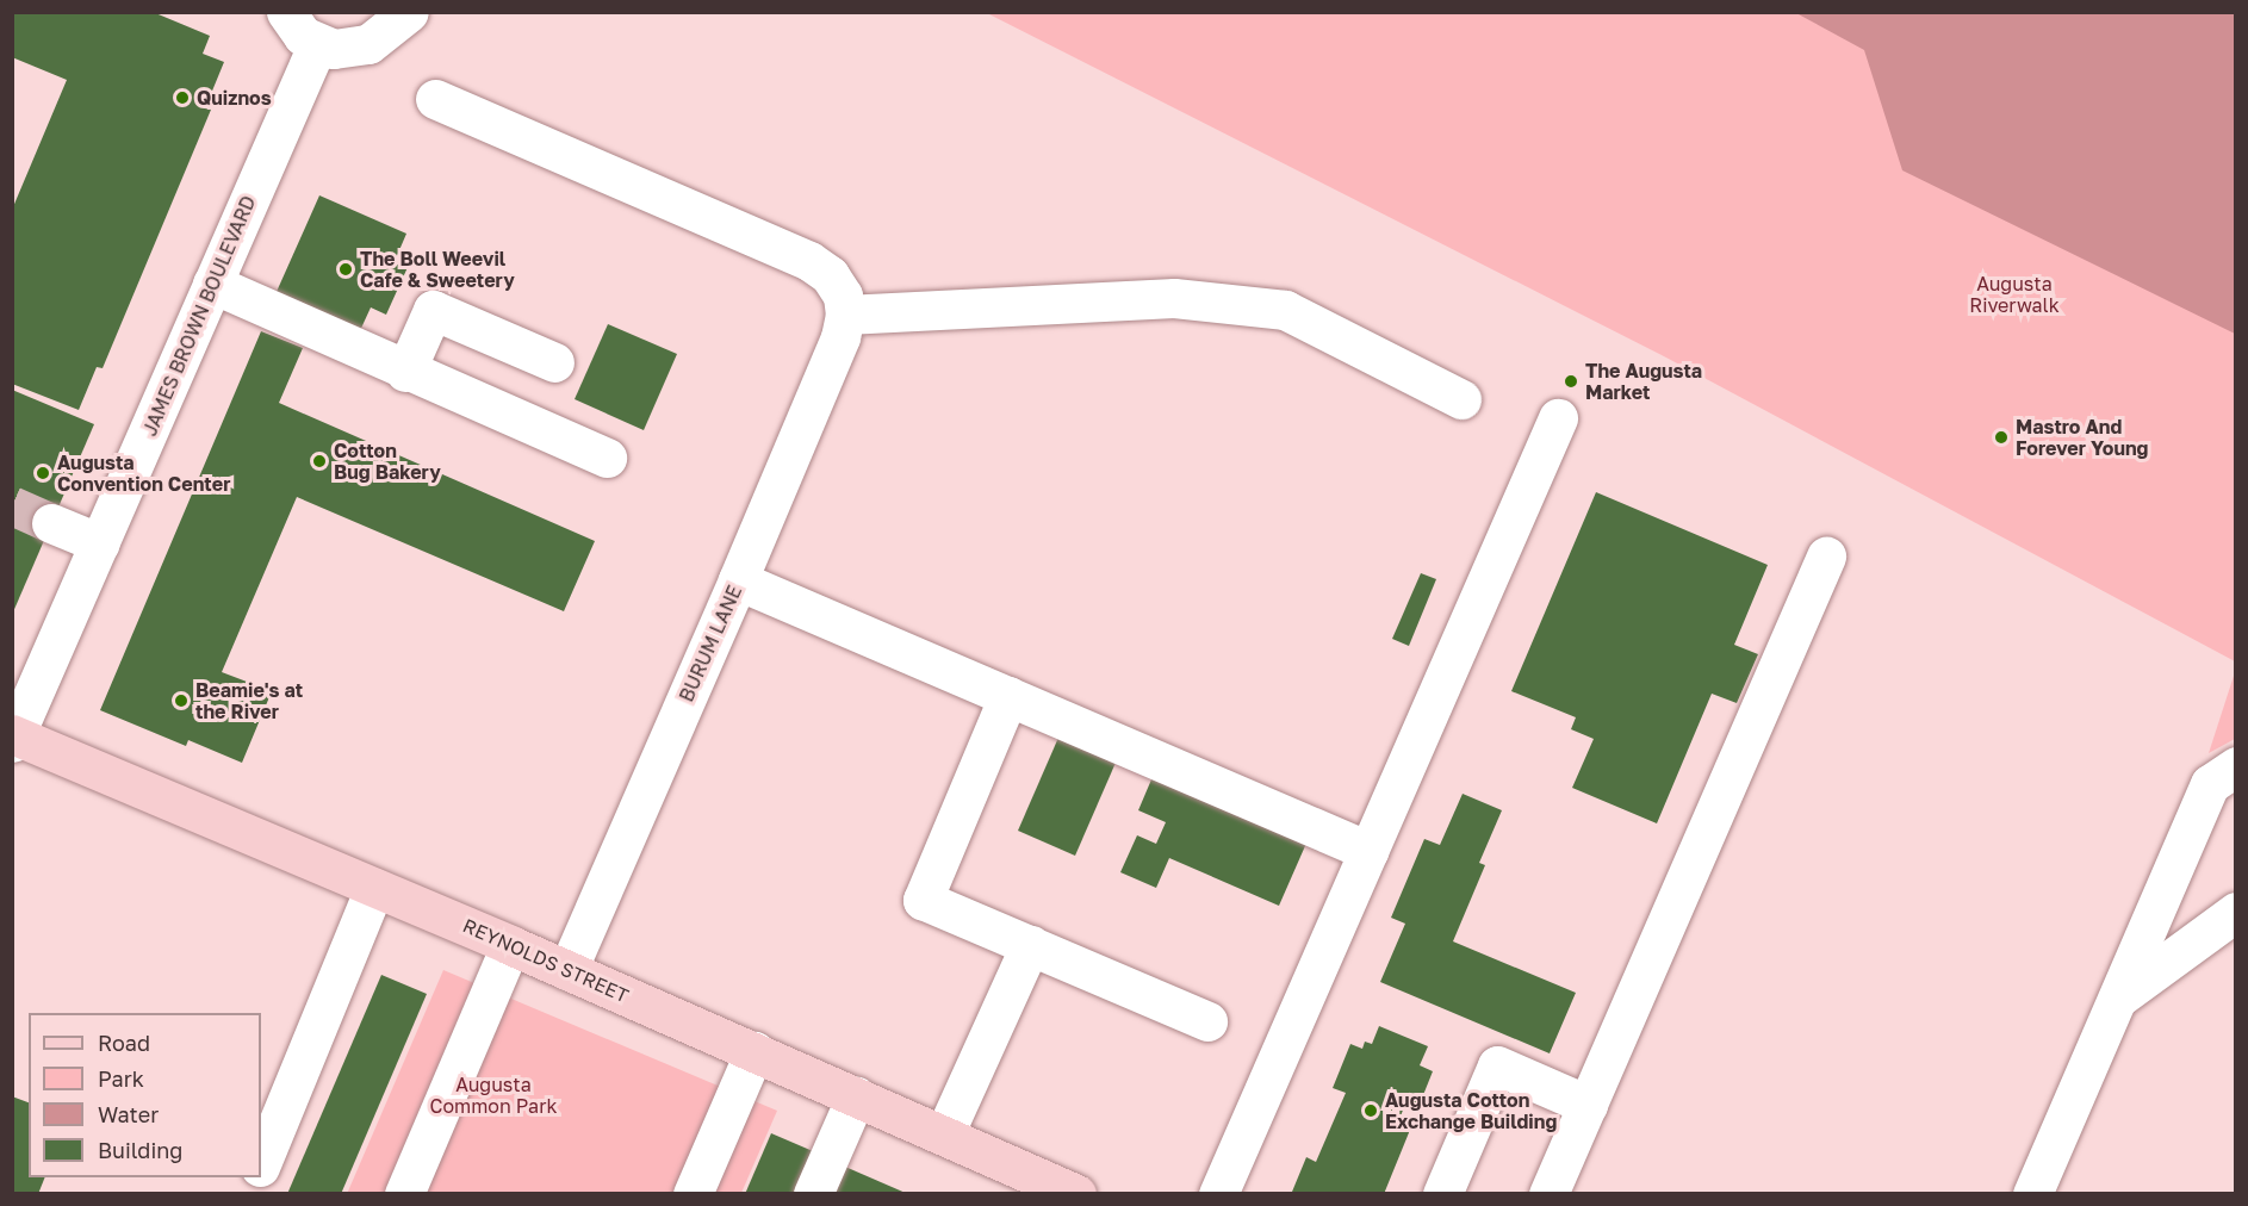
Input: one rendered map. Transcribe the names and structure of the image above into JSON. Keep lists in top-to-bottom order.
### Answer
{
  "streets": {
    "main road": ["REYNOLDS STREET"],
    "street": ["JAMES BROWN BOULEVARD", "BURUM LANE"]
  },
  "crossings": [
    ["JAMES BROWN BOULEVARD", "REYNOLDS STREET"],
    ["BURUM LANE", "REYNOLDS STREET"]
  ],
  "parks": ["Augusta Riverwalk", "Augusta Common Park"],
  "places": [
    "Quiznos",
    "The Boll Weevil Cafe & Sweetery",
    "The Augusta Market",
    "Mastro And Forever Young",
    "Cotton Bug Bakery",
    "Augusta Convention Center",
    "Beamie's at the River",
    "Augusta Cotton Exchange Building"
  ],
  "legend": [
    "Road",
    "Park",
    "Water",
    "Building"
  ]
}
